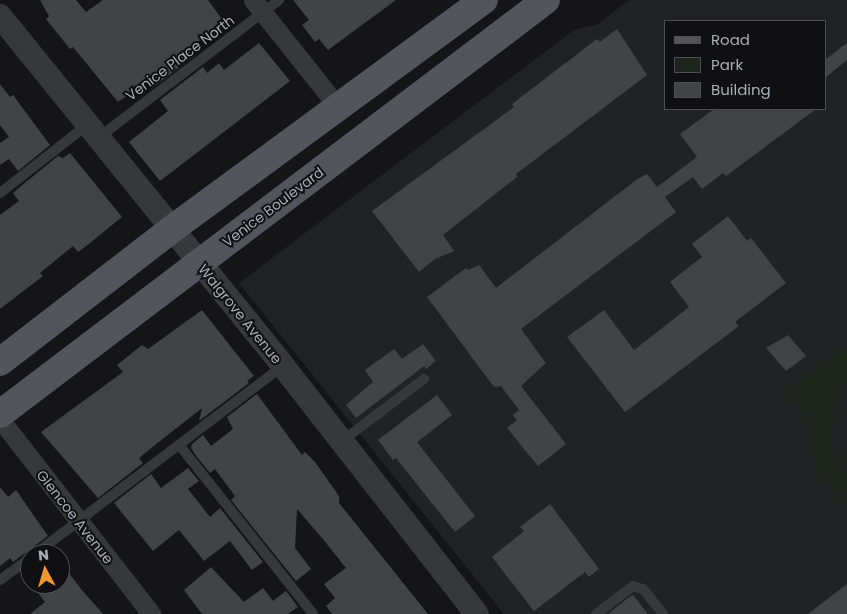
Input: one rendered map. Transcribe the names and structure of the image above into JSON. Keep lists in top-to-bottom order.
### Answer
{
  "streets": {
    "main road": ["Venice Boulevard"],
    "street": ["Walgrove Avenue", "Glencoe Avenue"],
    "lane": ["Venice Place North"]
  },
  "crossings": [
    ["Venice Place North", "Walgrove Avenue"],
    ["Venice Boulevard", "Walgrove Avenue"]
  ],
  "legend": ["Road", "Park", "Building"],
  "north": "top"
}
